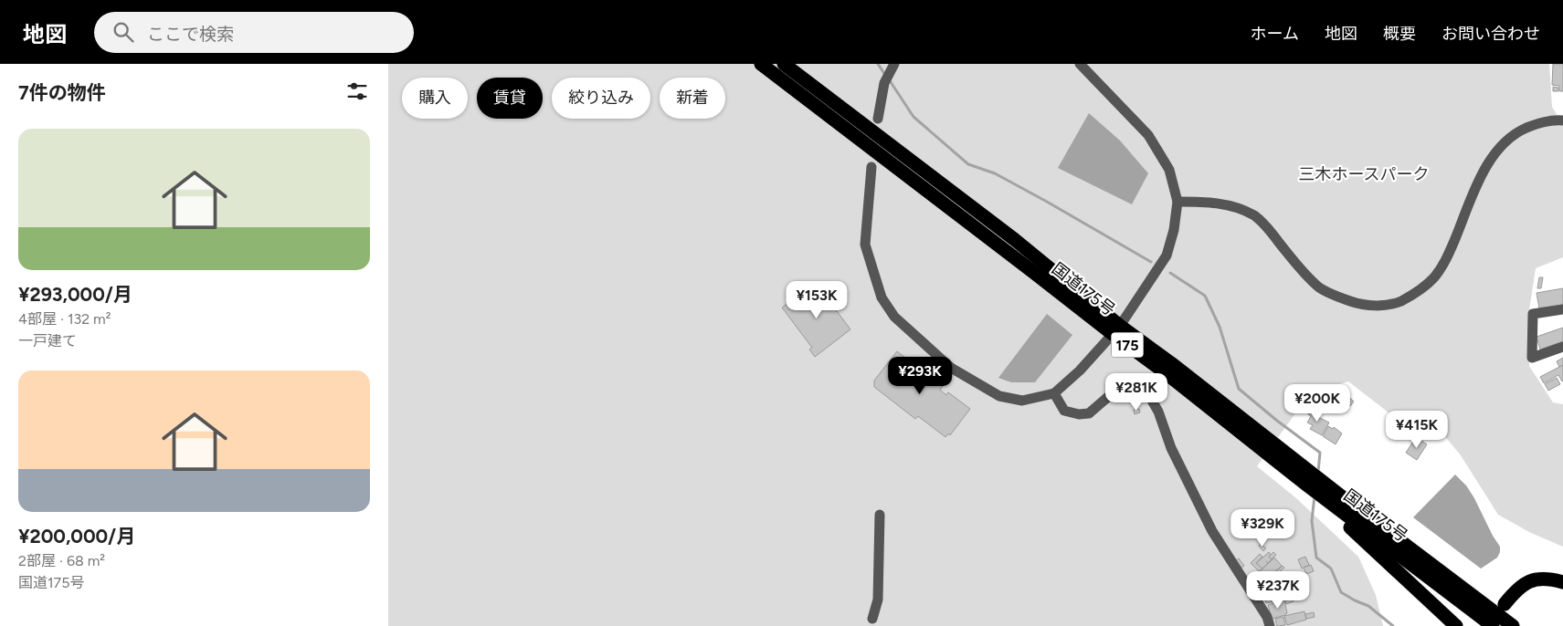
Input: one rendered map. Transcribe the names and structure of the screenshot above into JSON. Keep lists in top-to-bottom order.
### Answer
{
  "streets": {
    "highway": ["国道175号", "175"]
  },
  "parks": ["三木ホースパーク"],
  "page": {
    "header": "地図",
    "search": "ここで検索",
    "nav": [
      "ホーム",
      "地図",
      "概要",
      "お問い合わせ"
    ],
    "heading": "7件の物件",
    "chip": [
      "購入",
      "賃貸",
      "絞り込み",
      "新着"
    ],
    "list": [
      {
        "name": "¥293,000/月",
        "note": "4部屋 · 132 m² · 一戸建て"
      },
      {
        "name": "¥200,000/月",
        "note": "2部屋 · 68 m² · 国道175号"
      }
    ],
    "price": [
      "¥153K",
      "¥293K",
      "¥281K",
      "¥200K",
      "¥415K",
      "¥329K",
      "¥237K"
    ]
  }
}
